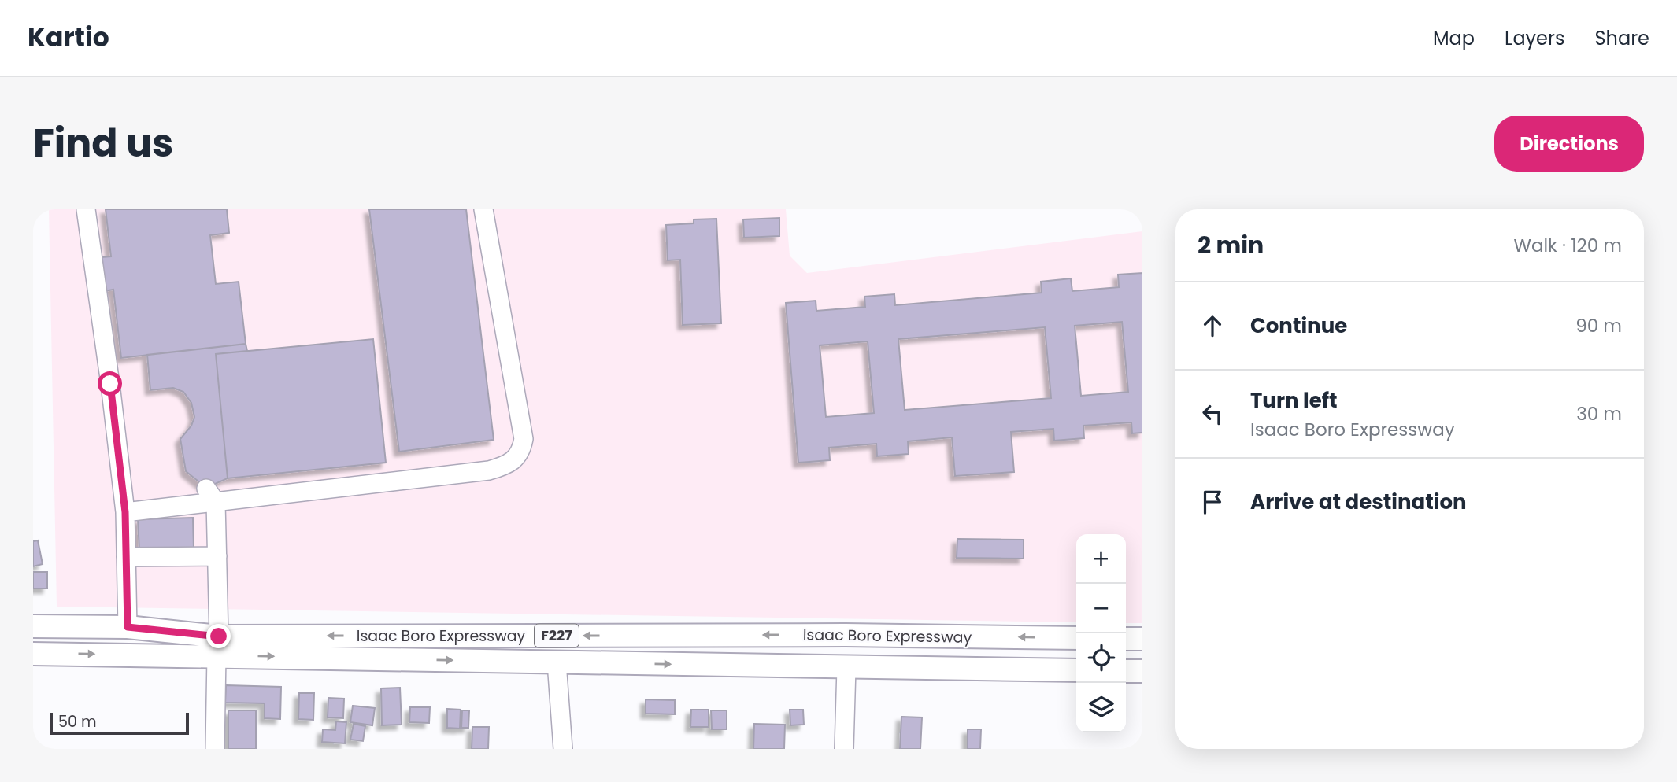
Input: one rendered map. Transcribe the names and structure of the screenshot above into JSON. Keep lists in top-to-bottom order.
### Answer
{
  "streets": {
    "main road": ["Isaac Boro Expressway", "F227"]
  },
  "scale_bar": "50 m",
  "page": {
    "header": "Kartio",
    "nav": ["Map", "Layers", "Share"],
    "title": "Find us",
    "buttons": "Directions",
    "heading": ["2 min", "Walk · 120 m"],
    "list": [
      ["Continue", "90 m"],
      ["Turn left", "Isaac Boro Expressway", "30 m"],
      "Arrive at destination"
    ],
    "map_buttons": ["+", "−"],
    "scale": "50 m"
  }
}
